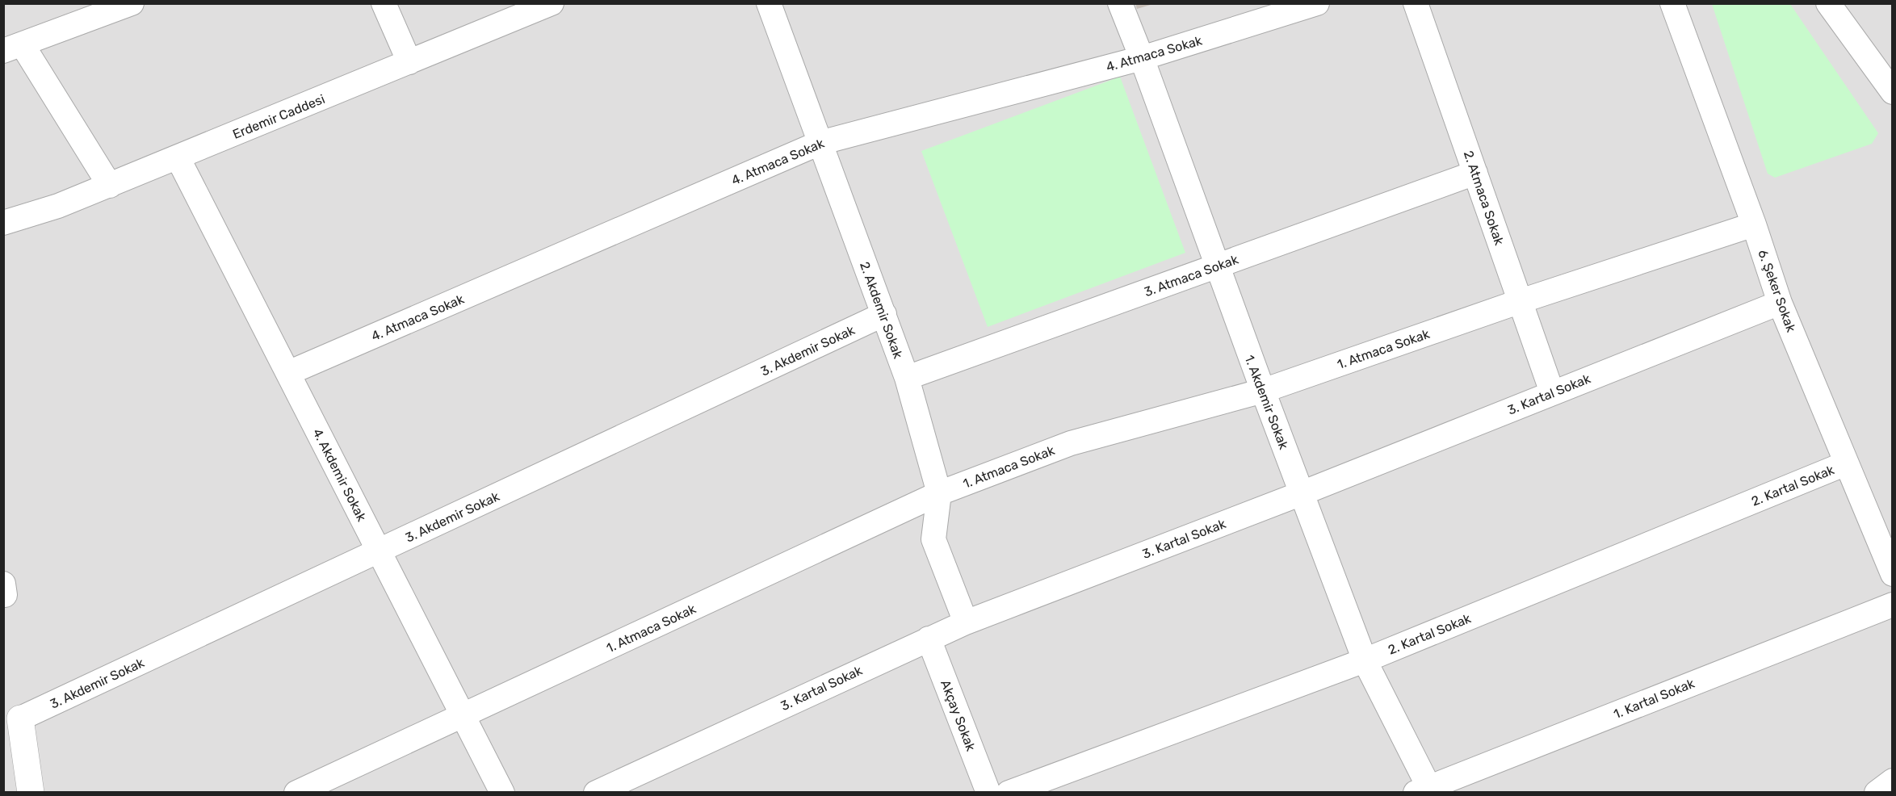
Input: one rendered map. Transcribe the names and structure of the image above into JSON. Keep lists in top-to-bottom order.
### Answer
{
  "streets": {
    "street": [
      "4. Atmaca Sokak",
      "Erdemir Caddesi",
      "2. Atmaca Sokak",
      "3. Atmaca Sokak",
      "6. Şeker Sokak",
      "2. Akdemir Sokak",
      "1. Atmaca Sokak",
      "3. Akdemir Sokak",
      "3. Kartal Sokak",
      "1. Akdemir Sokak",
      "4. Akdemir Sokak",
      "2. Kartal Sokak",
      "1. Kartal Sokak",
      "Akçay Sokak"
    ]
  },
  "crossings": [
    ["4. Atmaca Sokak", "2. Akdemir Sokak"],
    ["4. Atmaca Sokak", "1. Akdemir Sokak"],
    ["4. Atmaca Sokak", "4. Akdemir Sokak"],
    ["Erdemir Caddesi", "4. Akdemir Sokak"],
    ["2. Atmaca Sokak", "3. Atmaca Sokak"],
    ["2. Atmaca Sokak", "1. Atmaca Sokak"],
    ["2. Atmaca Sokak", "3. Kartal Sokak"],
    ["3. Atmaca Sokak", "2. Akdemir Sokak"],
    ["3. Atmaca Sokak", "1. Akdemir Sokak"],
    ["6. Şeker Sokak", "1. Atmaca Sokak"],
    ["6. Şeker Sokak", "3. Kartal Sokak"],
    ["6. Şeker Sokak", "2. Kartal Sokak"],
    ["2. Akdemir Sokak", "1. Atmaca Sokak"],
    ["2. Akdemir Sokak", "3. Akdemir Sokak"],
    ["2. Akdemir Sokak", "3. Kartal Sokak"],
    ["1. Atmaca Sokak", "1. Akdemir Sokak"],
    ["1. Atmaca Sokak", "4. Akdemir Sokak"],
    ["3. Akdemir Sokak", "4. Akdemir Sokak"],
    ["3. Kartal Sokak", "1. Akdemir Sokak"],
    ["3. Kartal Sokak", "Akçay Sokak"],
    ["1. Akdemir Sokak", "2. Kartal Sokak"],
    ["1. Akdemir Sokak", "1. Kartal Sokak"]
  ]
}
